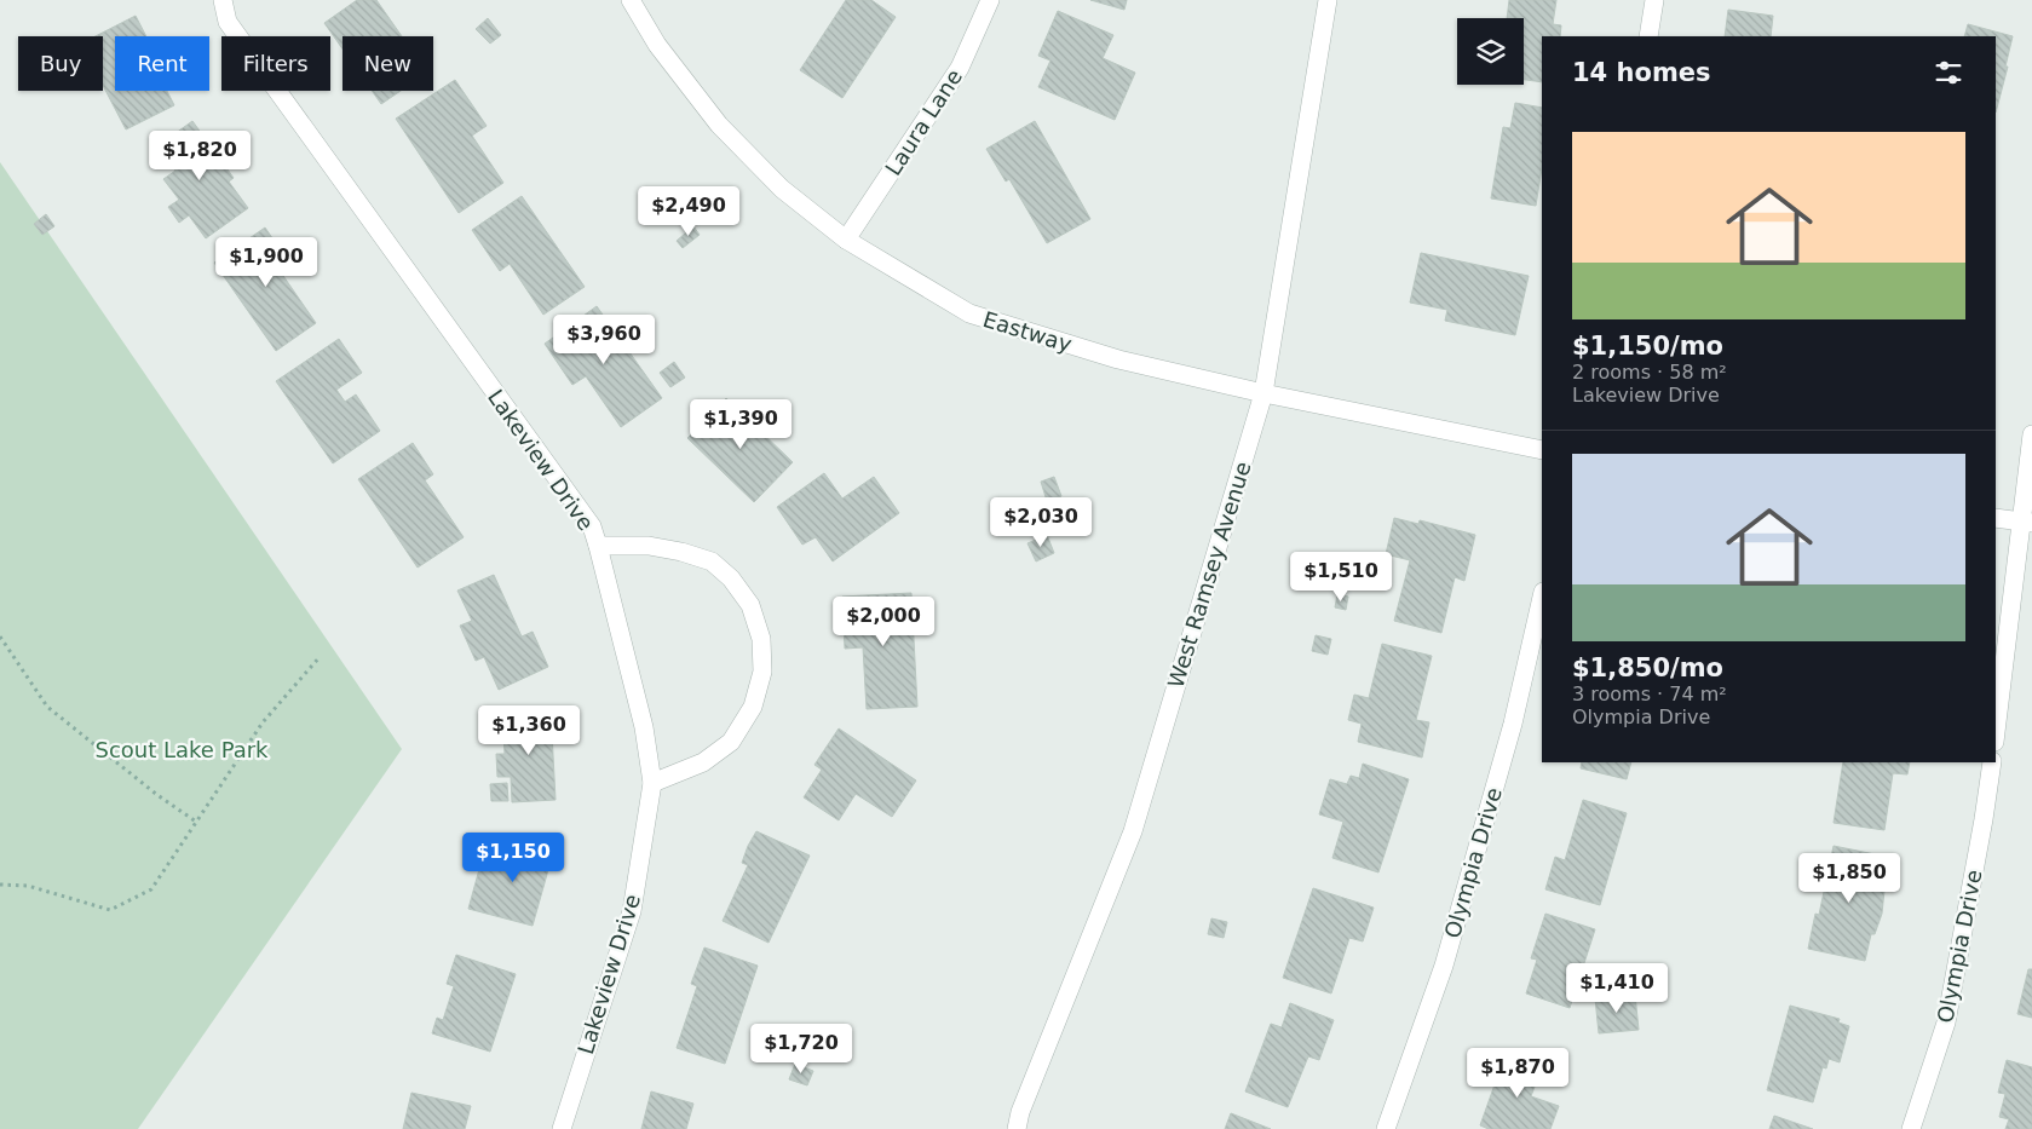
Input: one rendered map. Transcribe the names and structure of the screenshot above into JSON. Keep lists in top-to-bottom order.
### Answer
{
  "streets": {
    "street": [
      "Laura Lane",
      "Eastway",
      "Lakeview Drive",
      "West Ramsey Avenue",
      "Olympia Drive"
    ]
  },
  "crossings": [
    ["Laura Lane", "Eastway"],
    ["Eastway", "West Ramsey Avenue"]
  ],
  "parks": ["Scout Lake Park"],
  "page": {
    "chip": [
      "Buy",
      "Rent",
      "Filters",
      "New"
    ],
    "heading": "14 homes",
    "list": [
      {
        "name": "$1,150/mo",
        "note": "2 rooms · 58 m² · Lakeview Drive"
      },
      {
        "name": "$1,850/mo",
        "note": "3 rooms · 74 m² · Olympia Drive"
      }
    ],
    "price": [
      "$1,820",
      "$2,490",
      "$1,900",
      "$3,960",
      "$1,390",
      "$2,030",
      "$1,510",
      "$2,000",
      "$1,360",
      "$1,150",
      "$1,850",
      "$1,410",
      "$1,720",
      "$1,870"
    ]
  }
}
